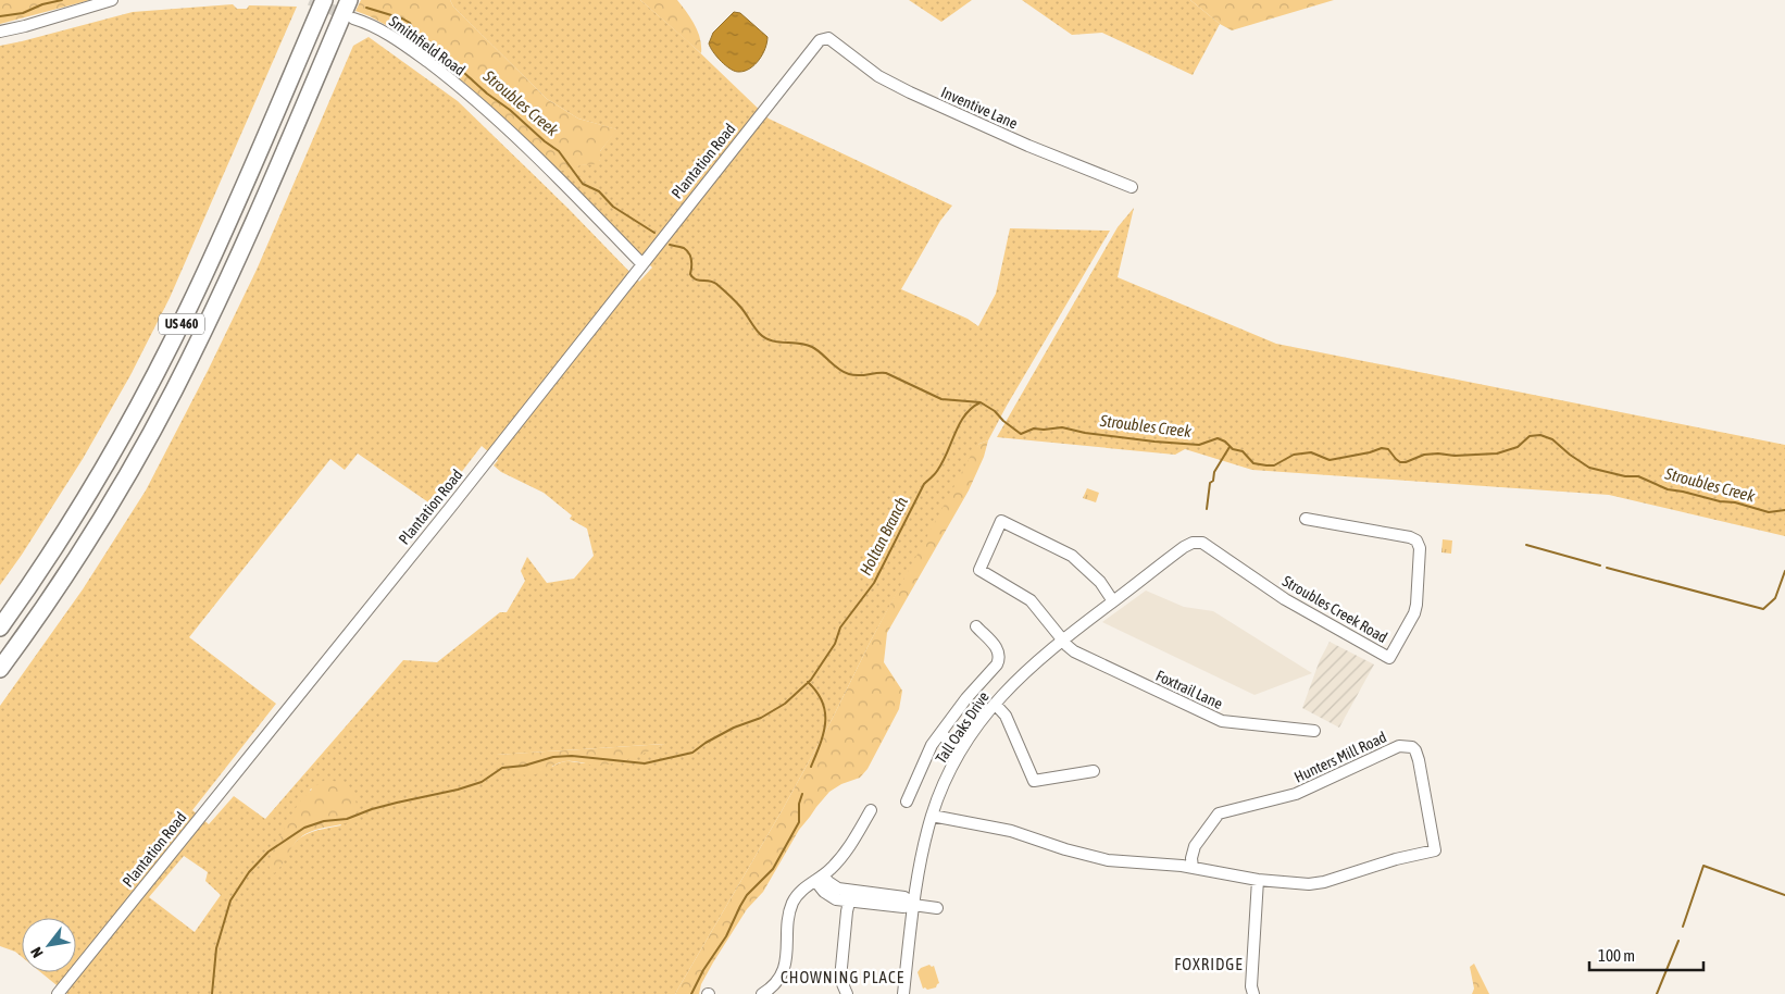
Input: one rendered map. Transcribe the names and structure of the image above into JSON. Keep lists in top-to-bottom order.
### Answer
{
  "streets": {
    "highway": ["US 460"],
    "street": [
      "Smithfield Road",
      "Inventive Lane",
      "Plantation Road",
      "Stroubles Creek Road",
      "Foxtrail Lane",
      "Tall Oaks Drive",
      "Hunters Mill Road"
    ]
  },
  "crossings": [
    ["Smithfield Road", "Plantation Road"],
    ["Inventive Lane", "Plantation Road"],
    ["Stroubles Creek Road", "Tall Oaks Drive"],
    ["Foxtrail Lane", "Tall Oaks Drive"],
    ["Tall Oaks Drive", "Hunters Mill Road"]
  ],
  "districts": ["FOXRIDGE", "CHOWNING PLACE"],
  "water": ["Stroubles Creek", "Holtan Branch"],
  "scale_bar": "100 m",
  "north": "bottom left"
}
